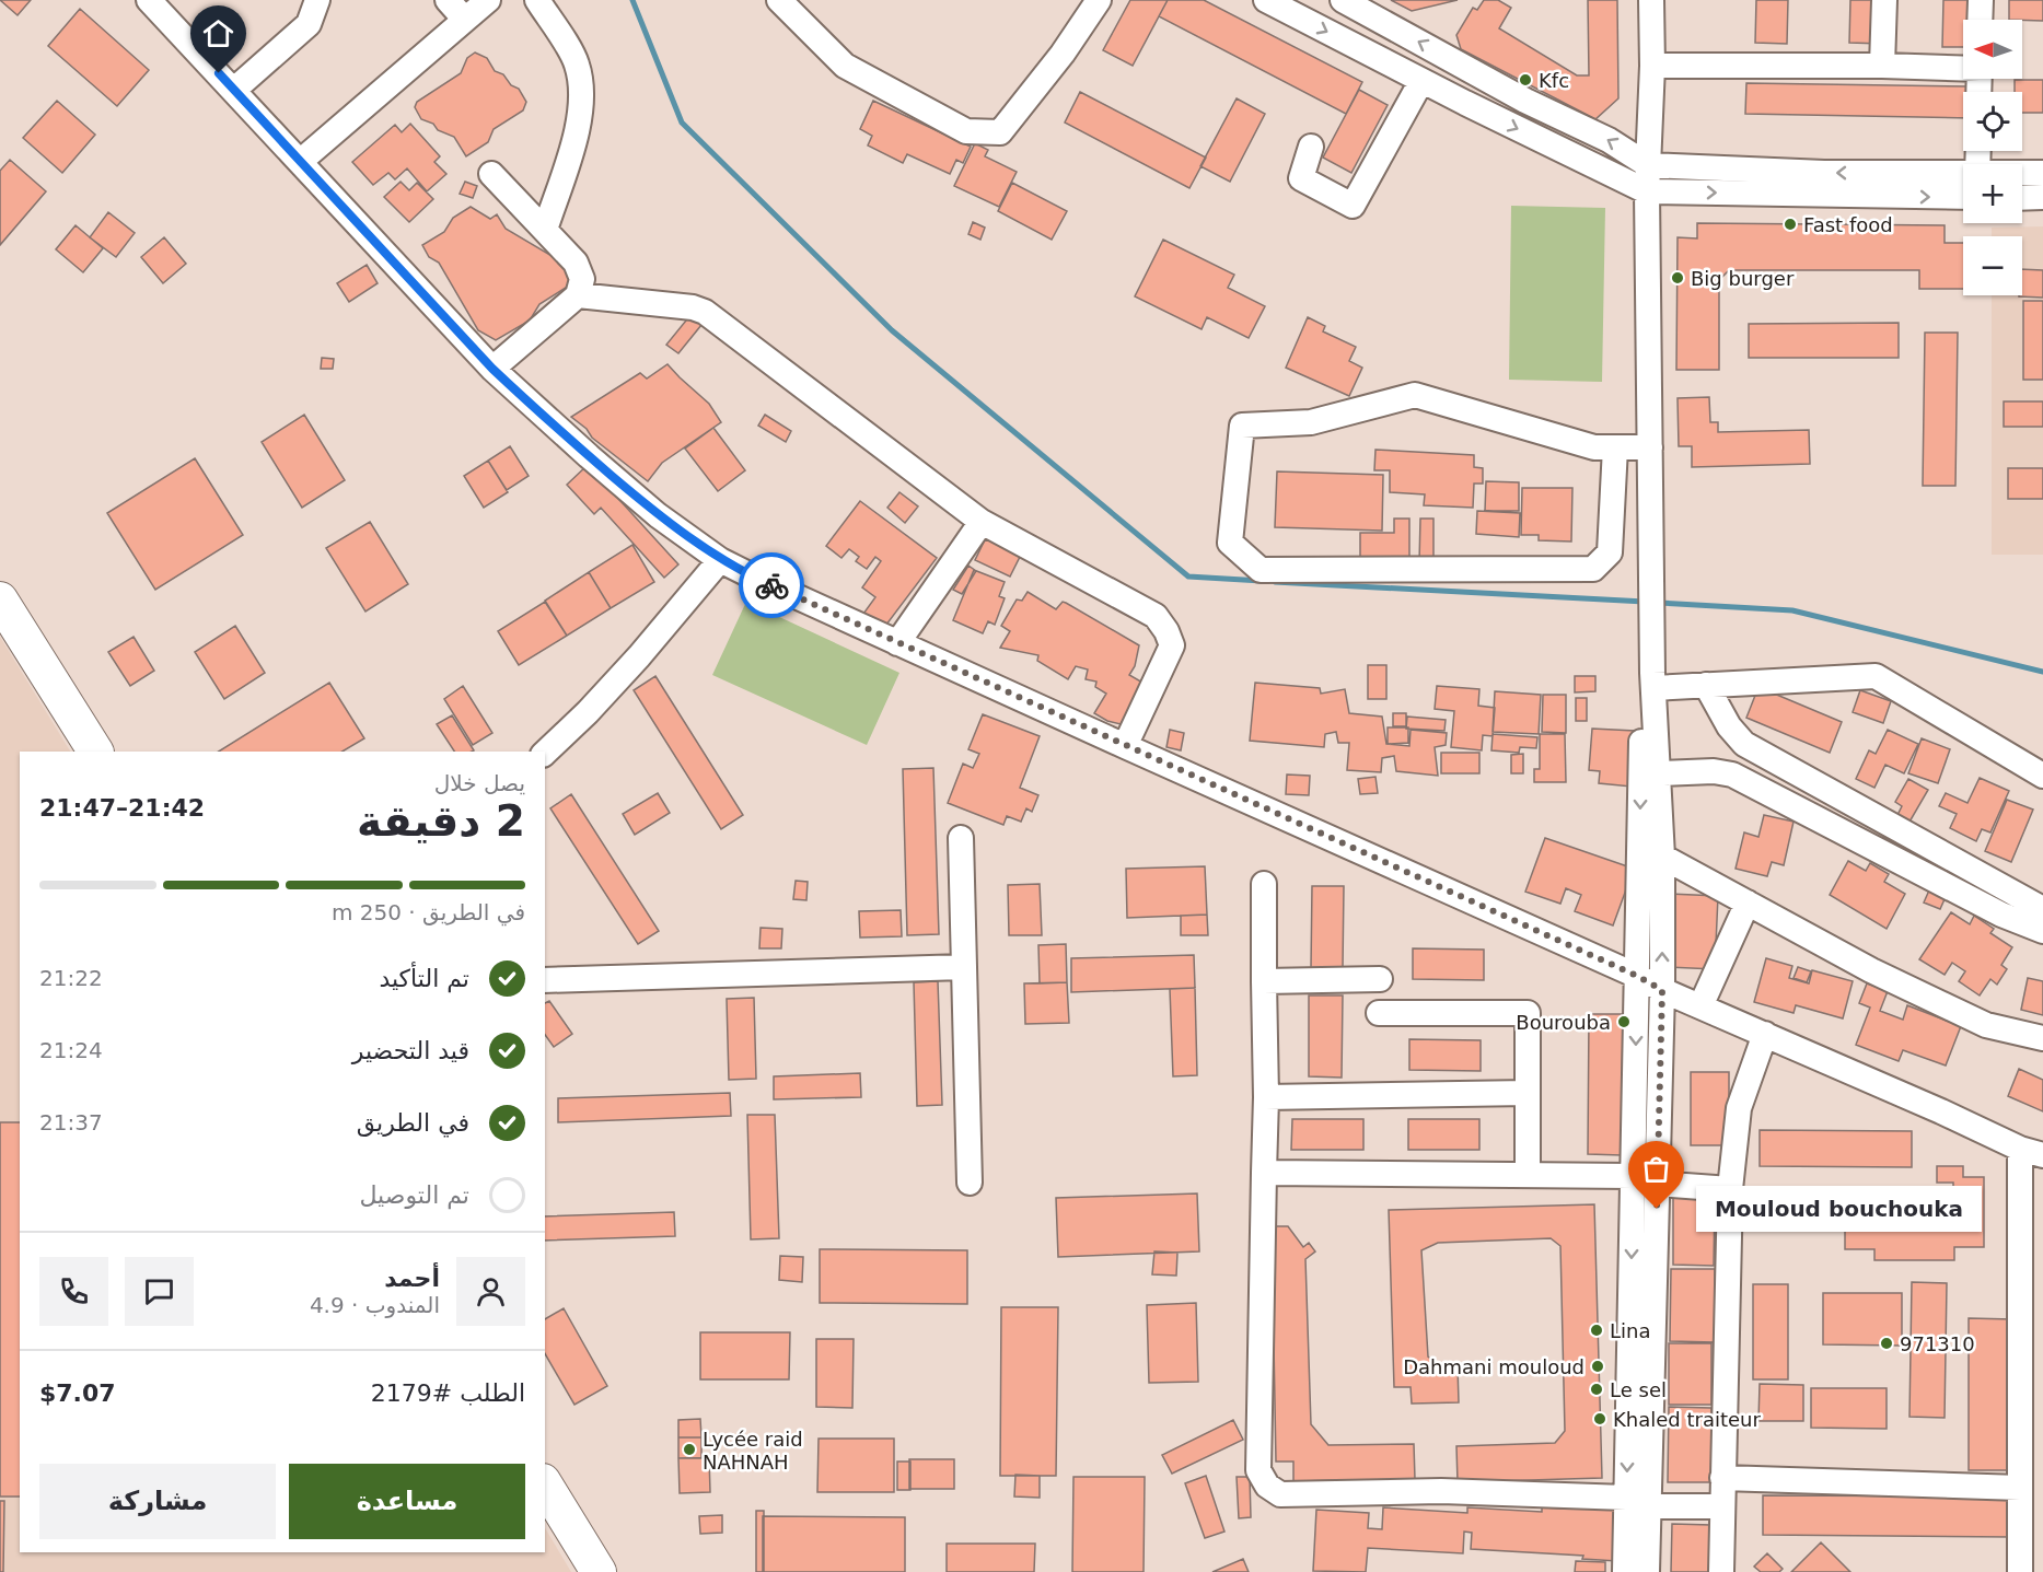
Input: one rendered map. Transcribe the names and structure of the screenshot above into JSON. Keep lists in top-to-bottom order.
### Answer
{
  "places": [
    "Kfc",
    "Fast food",
    "Big burger",
    "Bourouba",
    "Mouloud bouchouka",
    "Lina",
    "971310",
    "Dahmani mouloud",
    "Le sel",
    "Khaled traiteur",
    "Lycée raid NAHNAH"
  ],
  "north": "left",
  "page": {
    "map_buttons": ["+", "−"],
    "heading": ["2 دقيقة", "يصل خلال", "21:42–21:47"],
    "panel": [
      "أحمد",
      "المندوب · 4.9",
      "الطلب #2179",
      "$7.07"
    ],
    "bar": "في الطريق · 250 m",
    "list": [
      ["تم التأكيد", "21:22"],
      ["قيد التحضير", "21:24"],
      ["في الطريق", "21:37"],
      "تم التوصيل"
    ],
    "bubble": "Mouloud bouchouka",
    "buttons": ["مساعدة", "مشاركة"]
  }
}
